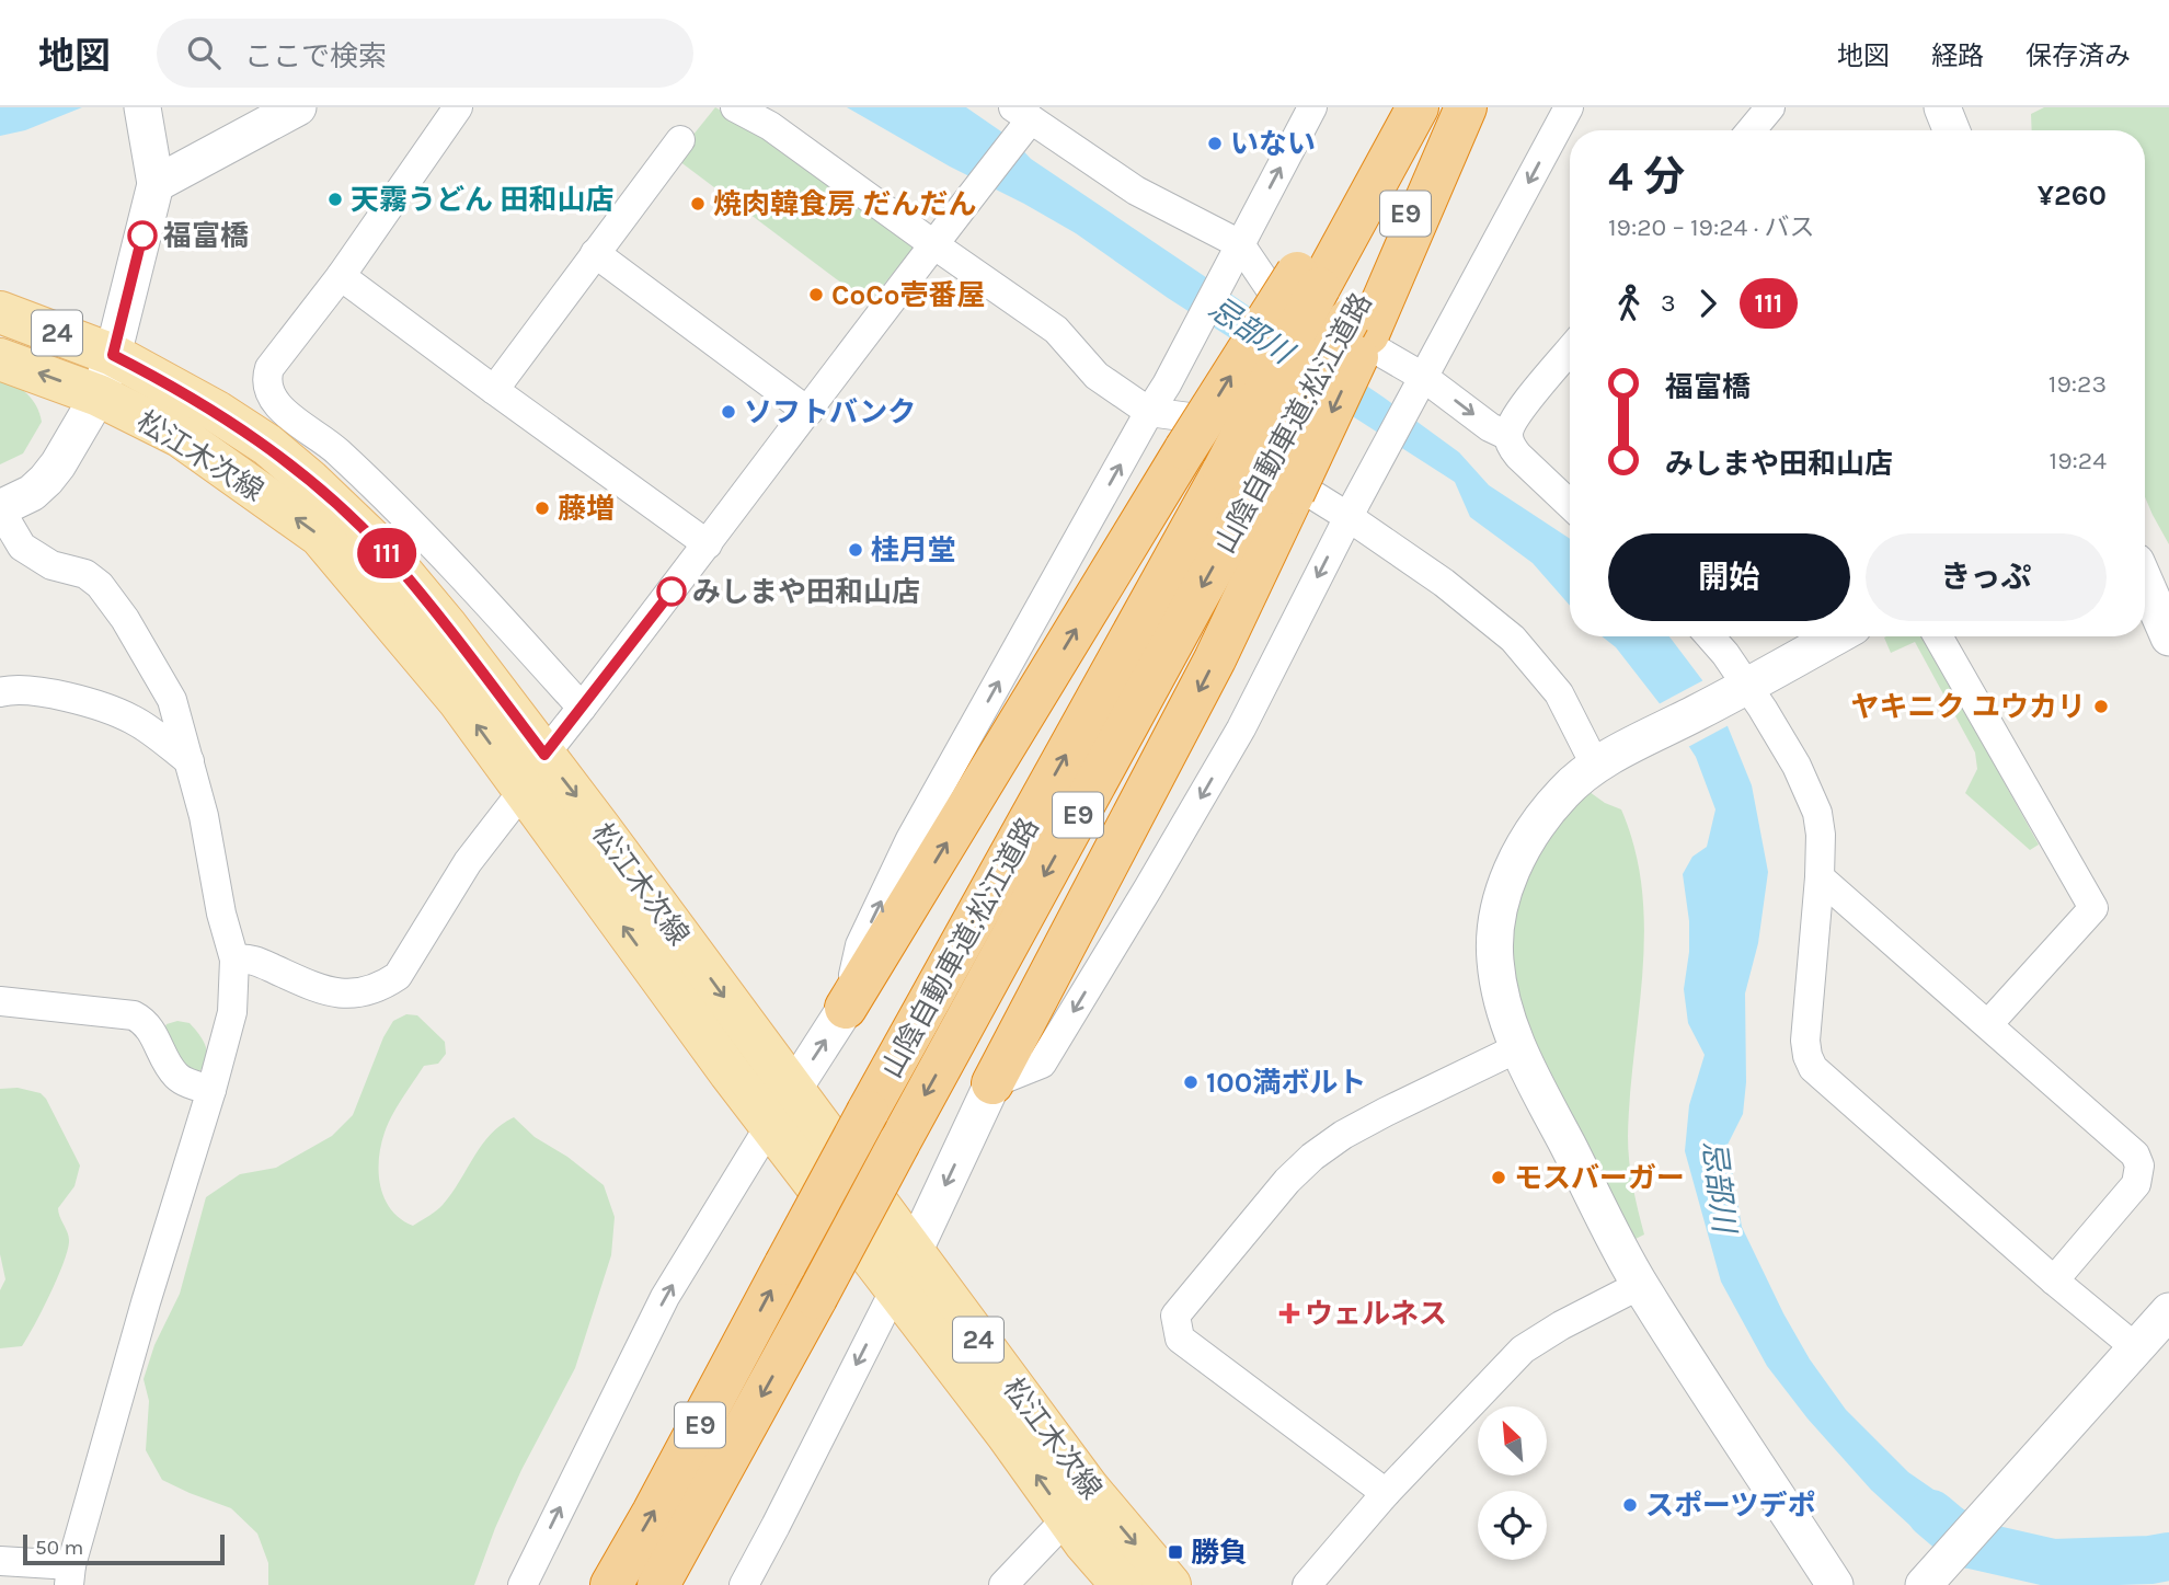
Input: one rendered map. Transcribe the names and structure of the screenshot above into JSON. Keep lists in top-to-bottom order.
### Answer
{
  "streets": {
    "highway": ["E9", "山陰自動車道;松江道路"],
    "main road": ["24", "松江木次線"]
  },
  "water": ["忌部川"],
  "places": {
    "other": [
      "いない",
      "天霧うどん 田和山店",
      "焼肉韓食房 だんだん",
      "福富橋",
      "CoCo壱番屋",
      "ソフトバンク",
      "藤増",
      "桂月堂",
      "みしまや田和山店",
      "ヤキニク ユウカリ",
      "100満ボルト",
      "モスバーガー",
      "スポーツデポ"
    ],
    "health": ["ウェルネス"],
    "transit": ["勝負"]
  },
  "lines": ["bus line 111"],
  "scale_bar": "50 m",
  "north": "top left",
  "page": {
    "header": "地図",
    "search": "ここで検索",
    "nav": ["地図", "経路", "保存済み"],
    "on_map": "111",
    "heading": ["4 分", "19:20 – 19:24 · バス", "¥260"],
    "legs": ["3", "111"],
    "list": [
      {
        "name": "福富橋",
        "value": "19:23"
      },
      {
        "name": "みしまや田和山店",
        "value": "19:24"
      }
    ],
    "buttons": ["開始", "きっぷ"],
    "scale": "50 m"
  }
}
